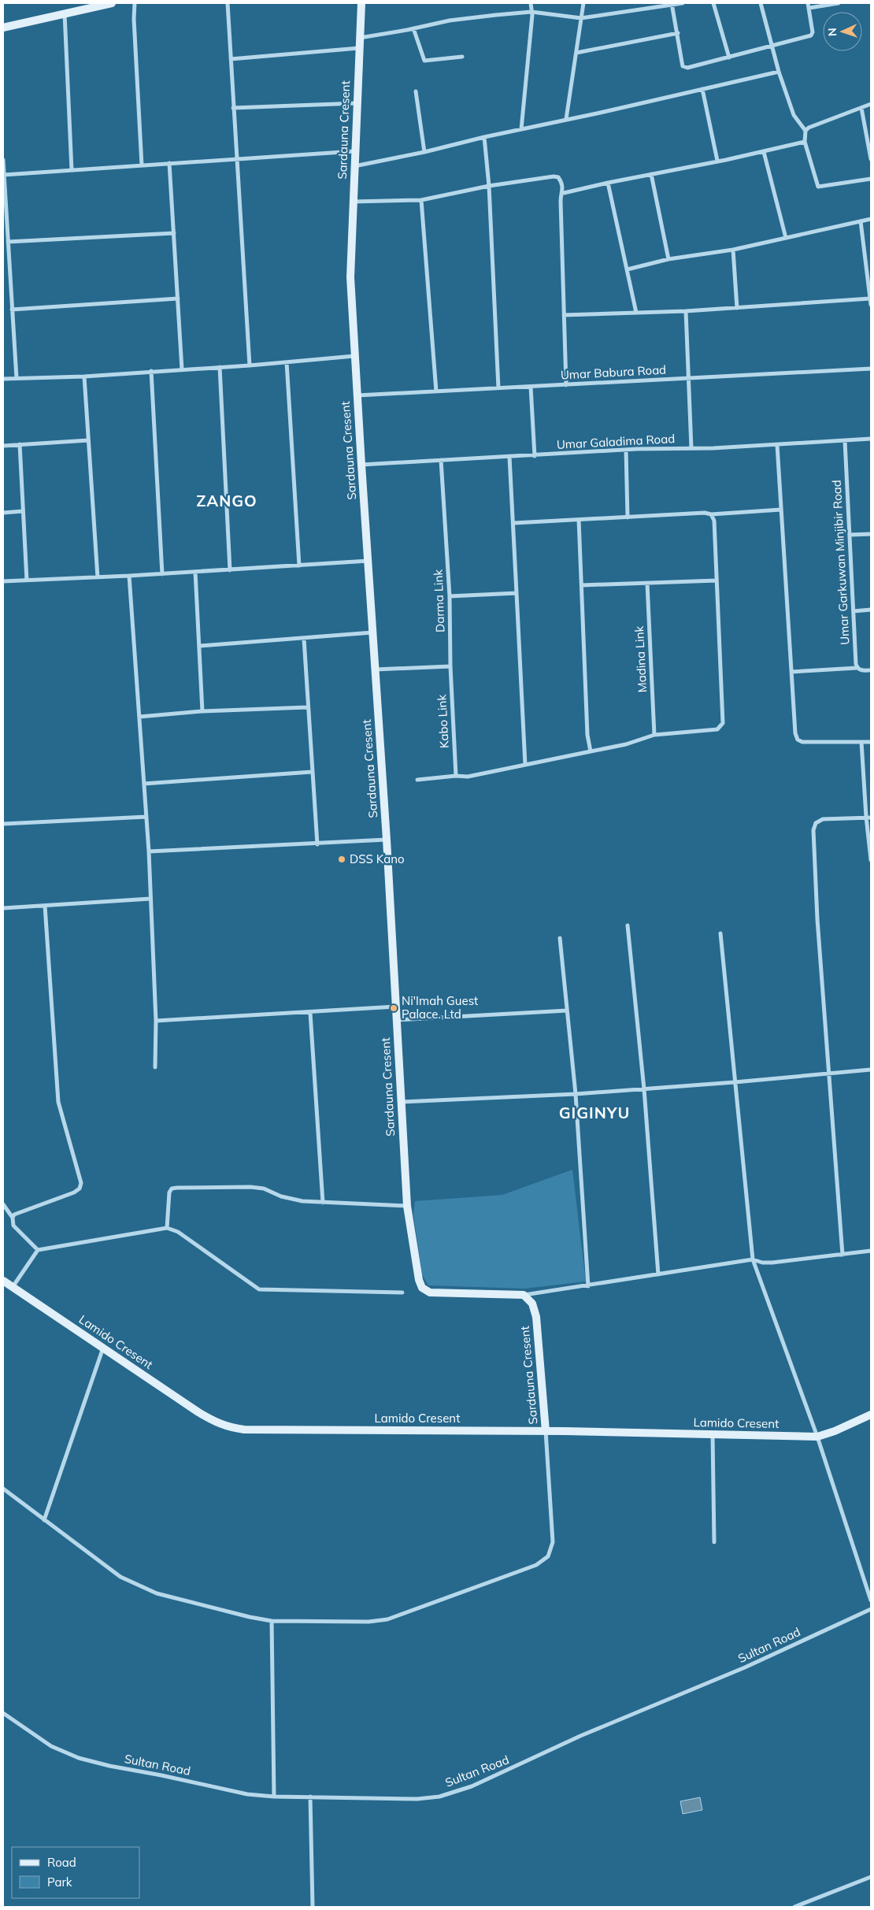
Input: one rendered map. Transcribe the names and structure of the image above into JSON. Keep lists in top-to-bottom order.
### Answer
{
  "streets": {
    "street": [
      "Sardauna Cresent",
      "Umar Babura Road",
      "Umar Galadima Road",
      "Umar Garkuwan Minjibir Road",
      "Darma Link",
      "Madina Link",
      "Kabo Link",
      "Lamido Cresent",
      "Sultan Road"
    ]
  },
  "crossings": [
    ["Sardauna Cresent", "Umar Babura Road"],
    ["Sardauna Cresent", "Umar Galadima Road"],
    ["Sardauna Cresent", "Lamido Cresent"],
    ["Umar Galadima Road", "Umar Garkuwan Minjibir Road"],
    ["Umar Galadima Road", "Darma Link"],
    ["Darma Link", "Kabo Link"]
  ],
  "districts": ["ZANGO", "GIGINYU"],
  "places": ["DSS Kano", "Ni'Imah Guest Palace. Ltd"],
  "legend": ["Road", "Park"],
  "north": "left"
}
